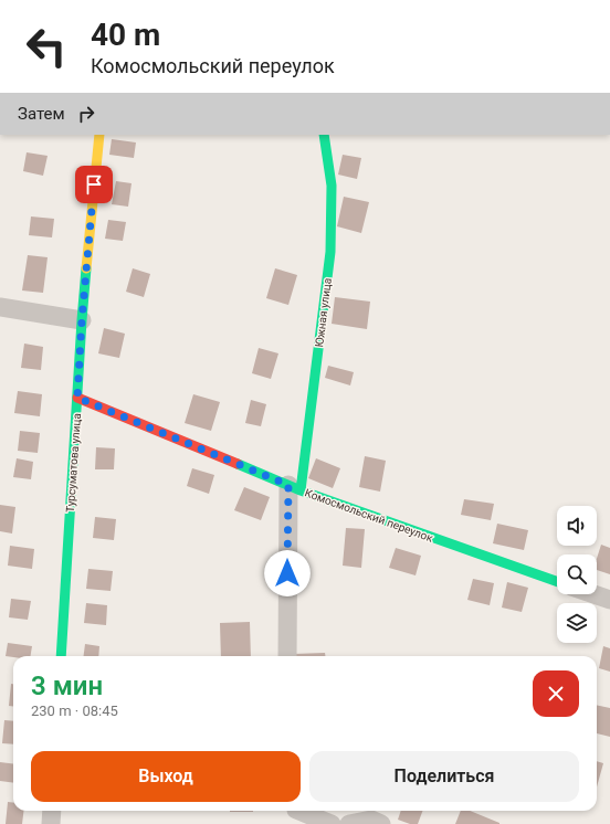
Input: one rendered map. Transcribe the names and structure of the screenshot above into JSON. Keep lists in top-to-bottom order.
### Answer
{
  "streets": {
    "street": ["Южная улица", "Турсуматова улица", "Комосмольский переулок"]
  },
  "crossings": [
    ["Южная улица", "Комосмольский переулок"],
    ["Турсуматова улица", "Комосмольский переулок"]
  ],
  "page": {
    "turn": ["40 m", "Комосмольский переулок"],
    "then": "Затем",
    "heading": ["3 мин", "230 m · 08:45"],
    "buttons": ["Выход", "Поделиться"]
  }
}
